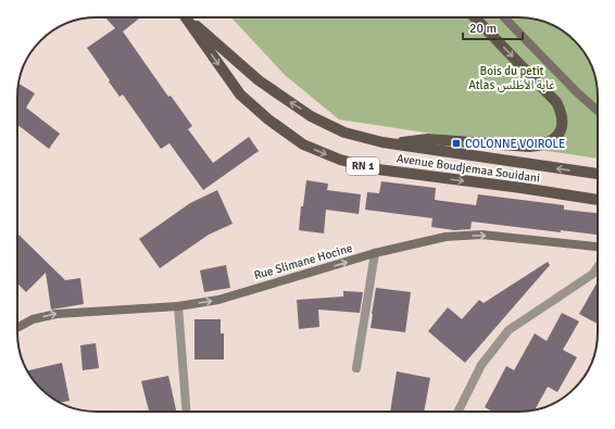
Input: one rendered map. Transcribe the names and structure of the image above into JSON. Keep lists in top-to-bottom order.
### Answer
{
  "streets": {
    "main road": ["RN 1", "Avenue Boudjemaa Souidani"],
    "street": ["Rue Slimane Hocine"]
  },
  "one_way": ["Rue Slimane Hocine"],
  "parks": ["Bois du petit Atlas غابة الأطلس"],
  "places": {
    "transit": ["COLONNE VOIROLE"]
  },
  "scale_bar": "20 m"
}
